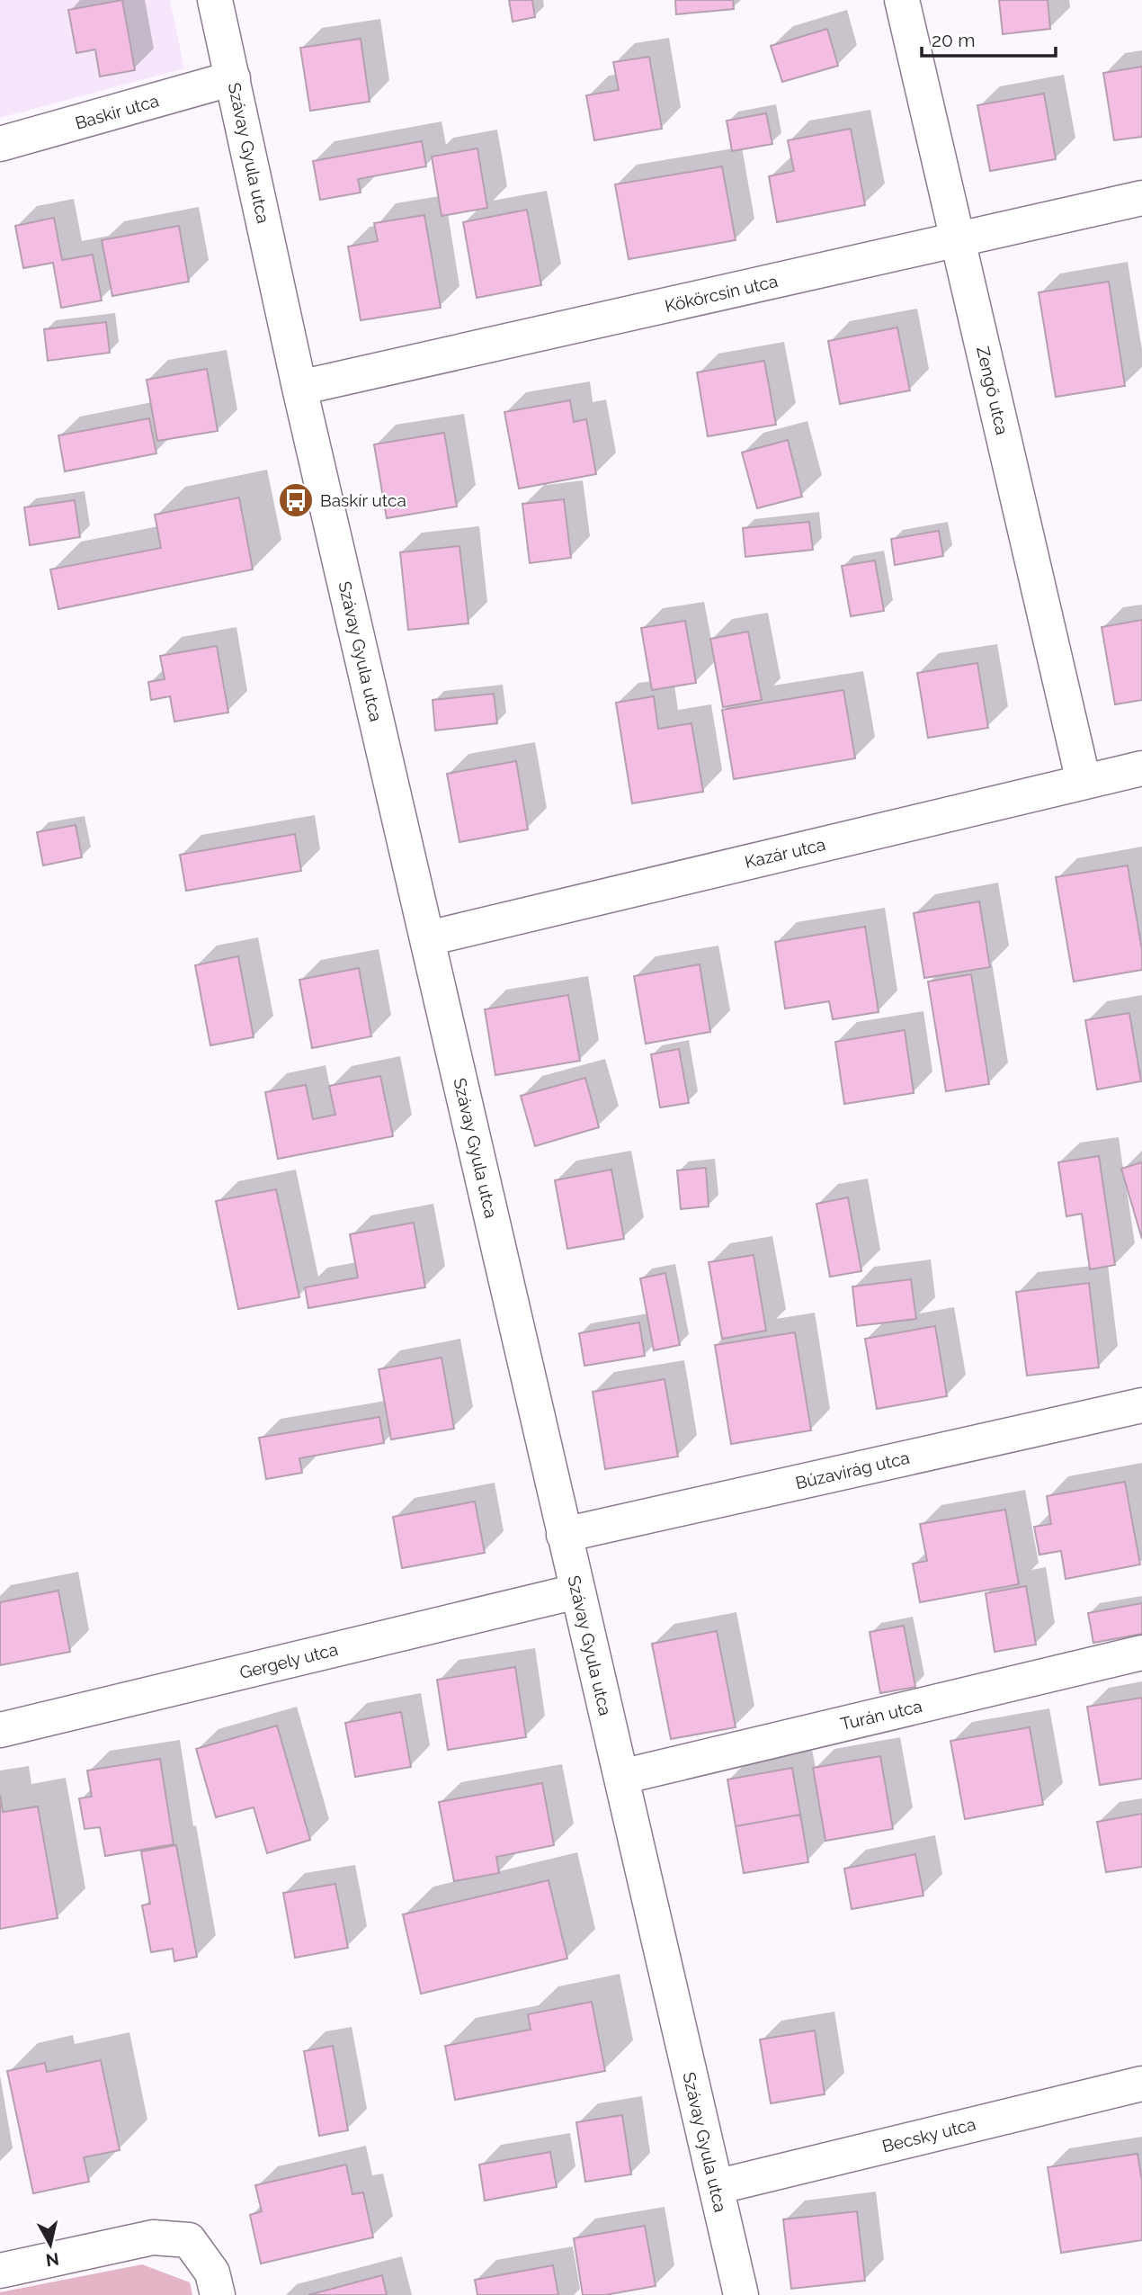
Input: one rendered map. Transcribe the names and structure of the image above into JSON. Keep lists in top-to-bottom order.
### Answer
{
  "streets": {
    "street": [
      "Baskir utca",
      "Szávay Gyula utca",
      "Kökörcsin utca",
      "Zengő utca",
      "Kazár utca",
      "Búzavirág utca",
      "Gergely utca",
      "Turán utca",
      "Becsky utca"
    ]
  },
  "crossings": [
    ["Baskir utca", "Szávay Gyula utca"],
    ["Szávay Gyula utca", "Kökörcsin utca"],
    ["Szávay Gyula utca", "Kazár utca"],
    ["Szávay Gyula utca", "Búzavirág utca"],
    ["Szávay Gyula utca", "Gergely utca"],
    ["Szávay Gyula utca", "Turán utca"],
    ["Szávay Gyula utca", "Becsky utca"],
    ["Kökörcsin utca", "Zengő utca"],
    ["Zengő utca", "Kazár utca"]
  ],
  "places": {
    "bus stop": ["Baskír utca"]
  },
  "scale_bar": "20 m",
  "north": "bottom"
}
